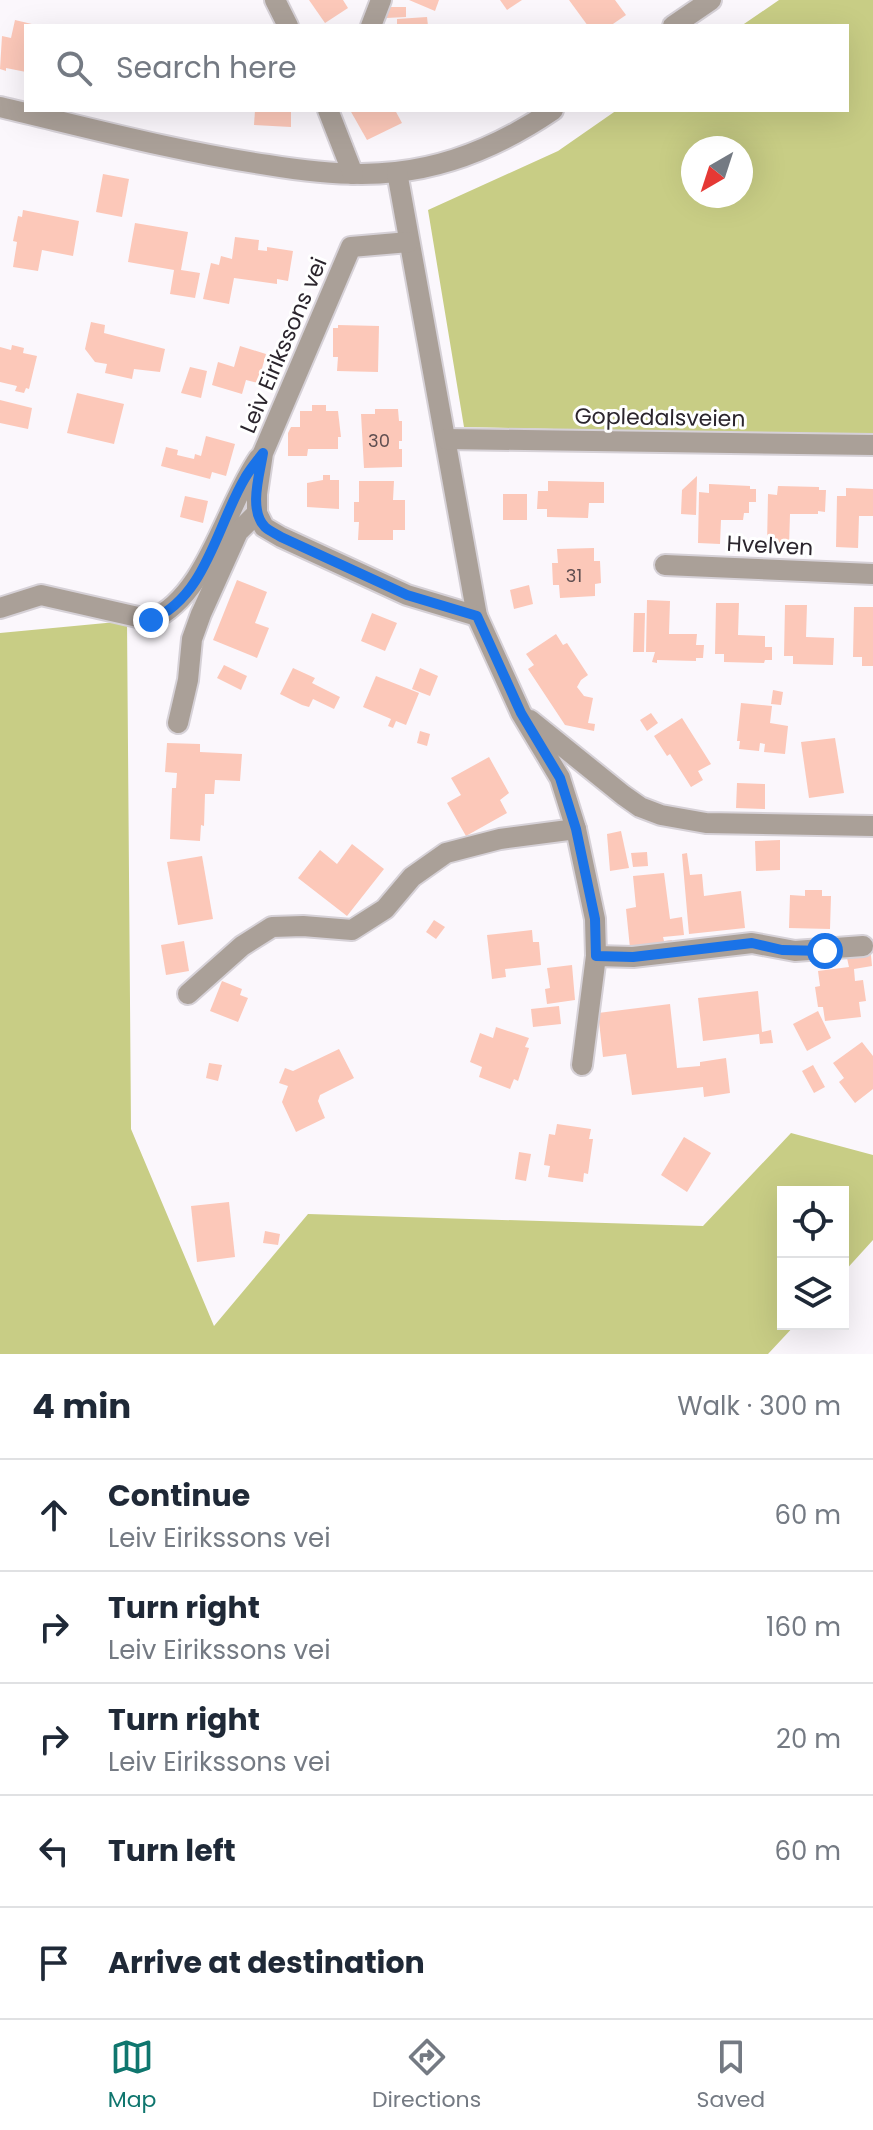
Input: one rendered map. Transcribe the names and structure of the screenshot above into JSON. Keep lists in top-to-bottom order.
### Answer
{
  "streets": {
    "street": ["Leiv Eirikssons vei", "Gopledalsveien", "Hvelven"]
  },
  "house_numbers": ["30", "31"],
  "north": "bottom left",
  "page": {
    "search": "Search here",
    "heading": ["4 min", "Walk · 300 m"],
    "list": [
      ["Continue", "Leiv Eirikssons vei", "60 m"],
      ["Turn right", "Leiv Eirikssons vei", "160 m"],
      ["Turn right", "Leiv Eirikssons vei", "20 m"],
      ["Turn left", "60 m"],
      "Arrive at destination"
    ],
    "nav": ["Map", "Directions", "Saved"]
  }
}
